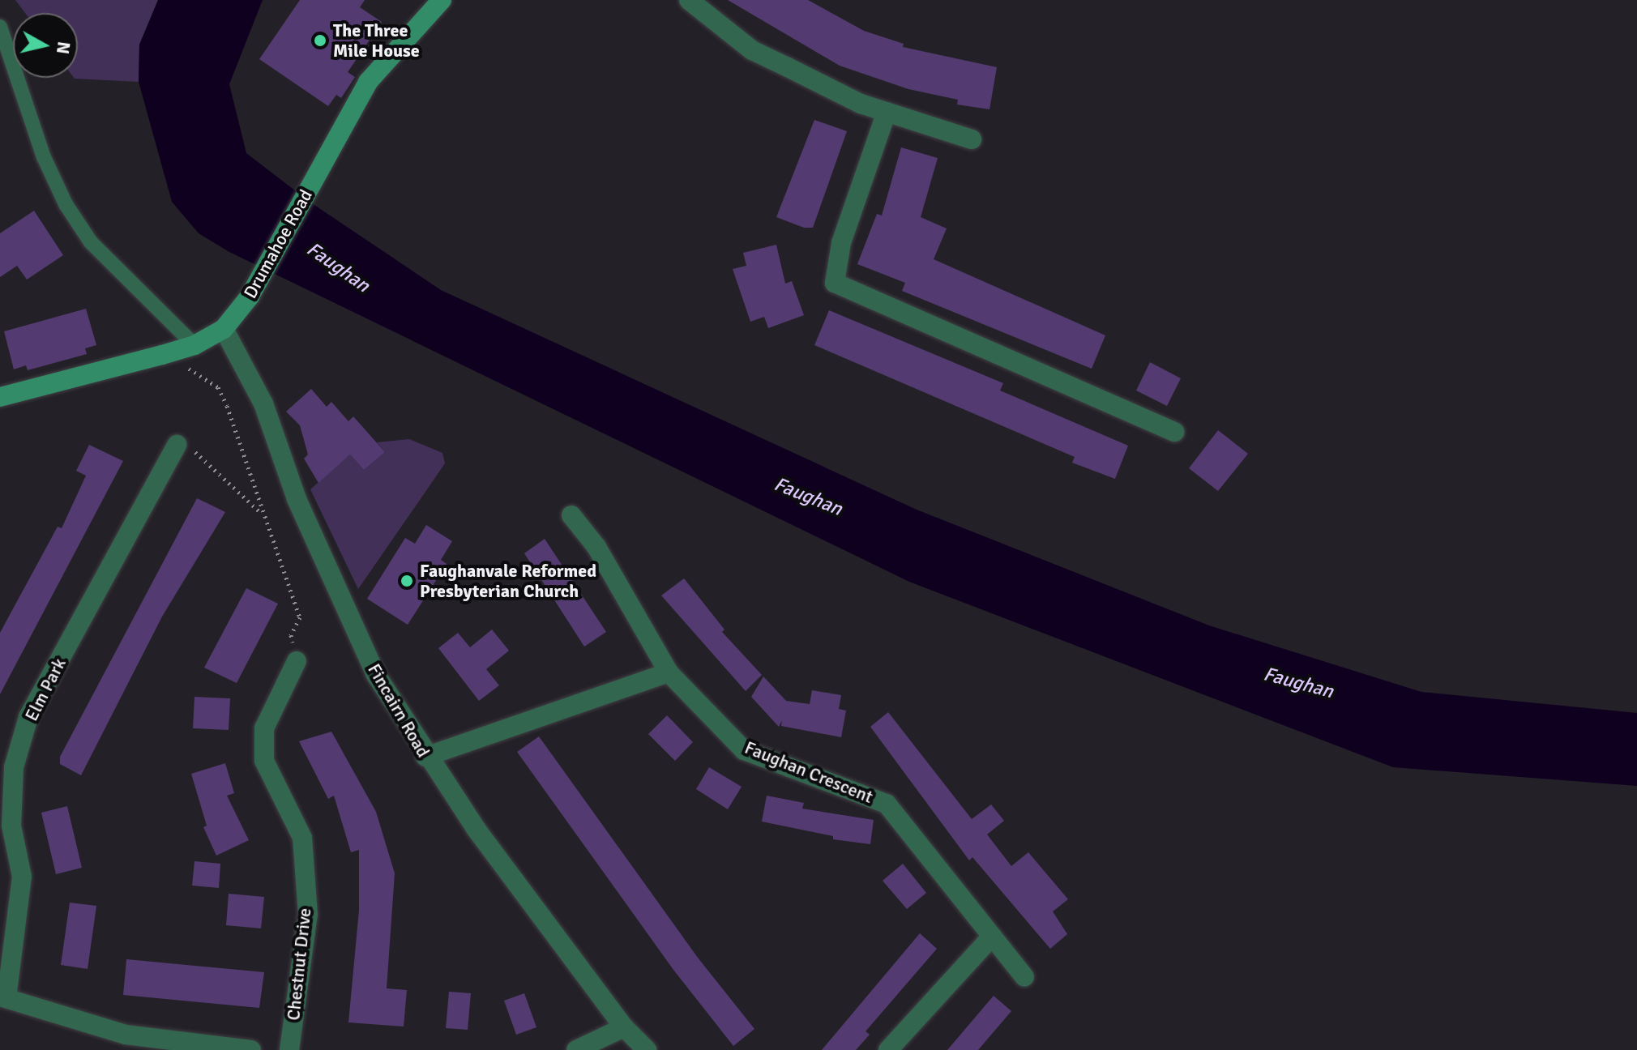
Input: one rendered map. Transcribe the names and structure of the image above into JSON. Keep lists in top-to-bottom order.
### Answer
{
  "streets": {
    "street": [
      "Drumahoe Road",
      "Elm Park",
      "Fincairn Road",
      "Faughan Crescent",
      "Chestnut Drive"
    ]
  },
  "crossings": [
    ["Drumahoe Road", "Fincairn Road"]
  ],
  "water": ["Faughan"],
  "places": ["The Three Mile House", "Faughanvale Reformed Presbyterian Church"],
  "north": "right"
}
